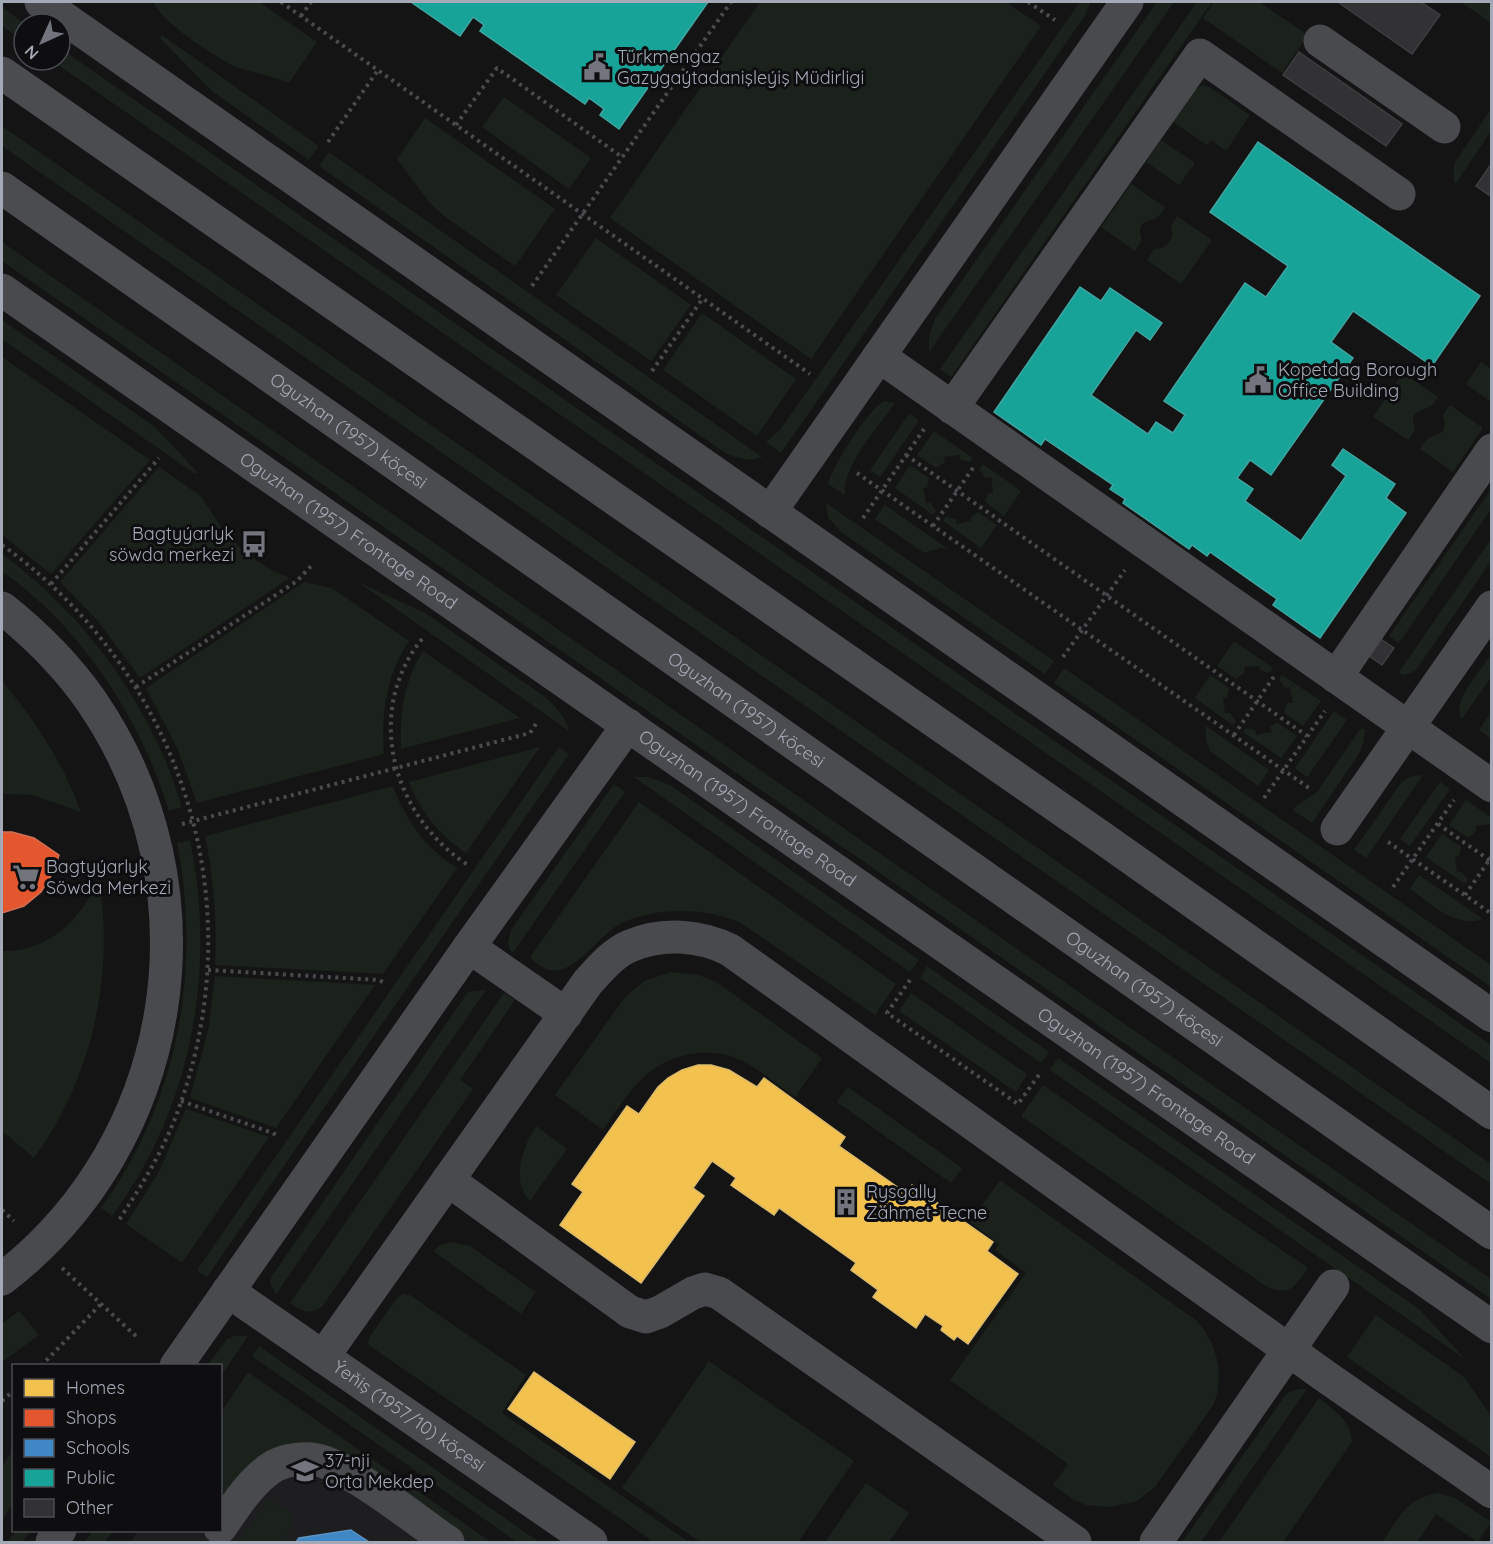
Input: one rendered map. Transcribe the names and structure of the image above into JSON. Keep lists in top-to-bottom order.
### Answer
{
  "streets": {
    "main road": ["Oguzhan (1957) köçesi"],
    "street": ["Oguzhan (1957) Frontage Road", "Ýeňiş (1957/10) köçesi"]
  },
  "places": {
    "public building": ["Türkmengaz Gazygaýtadanişleýiş Müdirligi", "Kopetdag Borough Office Building"],
    "bus stop": ["Bagtyýarlyk söwda merkezi"],
    "supermarket": ["Bagtyýarlyk Söwda Merkezi"],
    "building": ["Rysgally Zähmet-Tecne"],
    "school or university": ["37-nji Orta Mekdep"]
  },
  "legend": [
    "Homes",
    "Shops",
    "Schools",
    "Public",
    "Other"
  ],
  "north": "bottom left"
}
